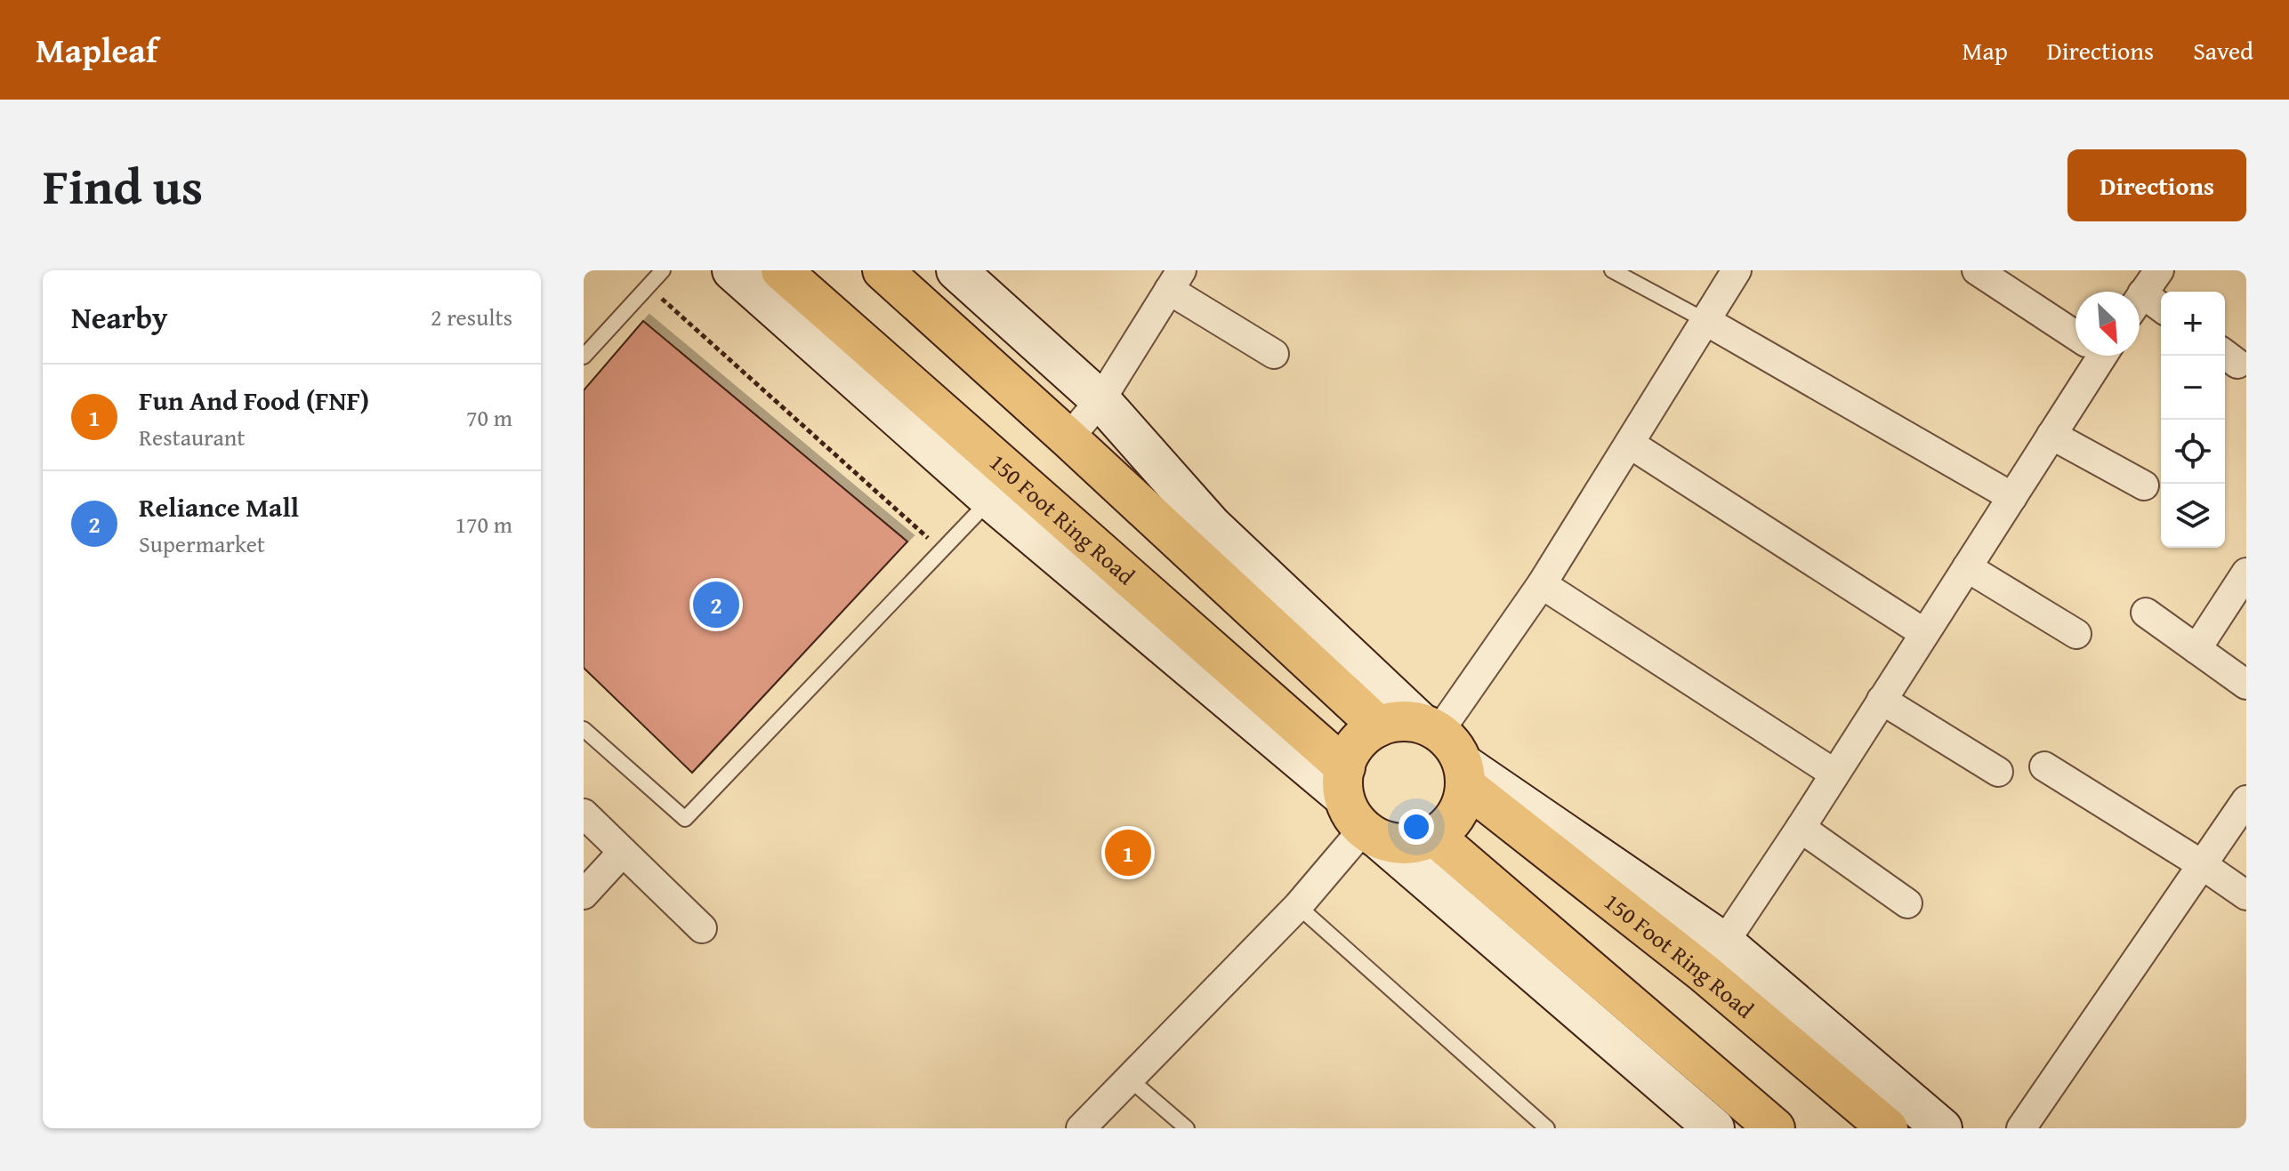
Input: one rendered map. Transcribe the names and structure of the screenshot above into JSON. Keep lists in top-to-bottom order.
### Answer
{
  "streets": {
    "highway": ["150 Foot Ring Road"]
  },
  "north": "bottom right",
  "page": {
    "header": "Mapleaf",
    "nav": ["Map", "Directions", "Saved"],
    "title": "Find us",
    "buttons": "Directions",
    "heading": ["Nearby", "2 results"],
    "map_buttons": ["+", "−"],
    "list": [
      {
        "mark": "1",
        "name": "Fun And Food (FNF)",
        "note": "Restaurant",
        "value": "70 m"
      },
      {
        "mark": "2",
        "name": "Reliance Mall",
        "note": "Supermarket",
        "value": "170 m"
      }
    ],
    "pins": ["2", "1"]
  }
}
